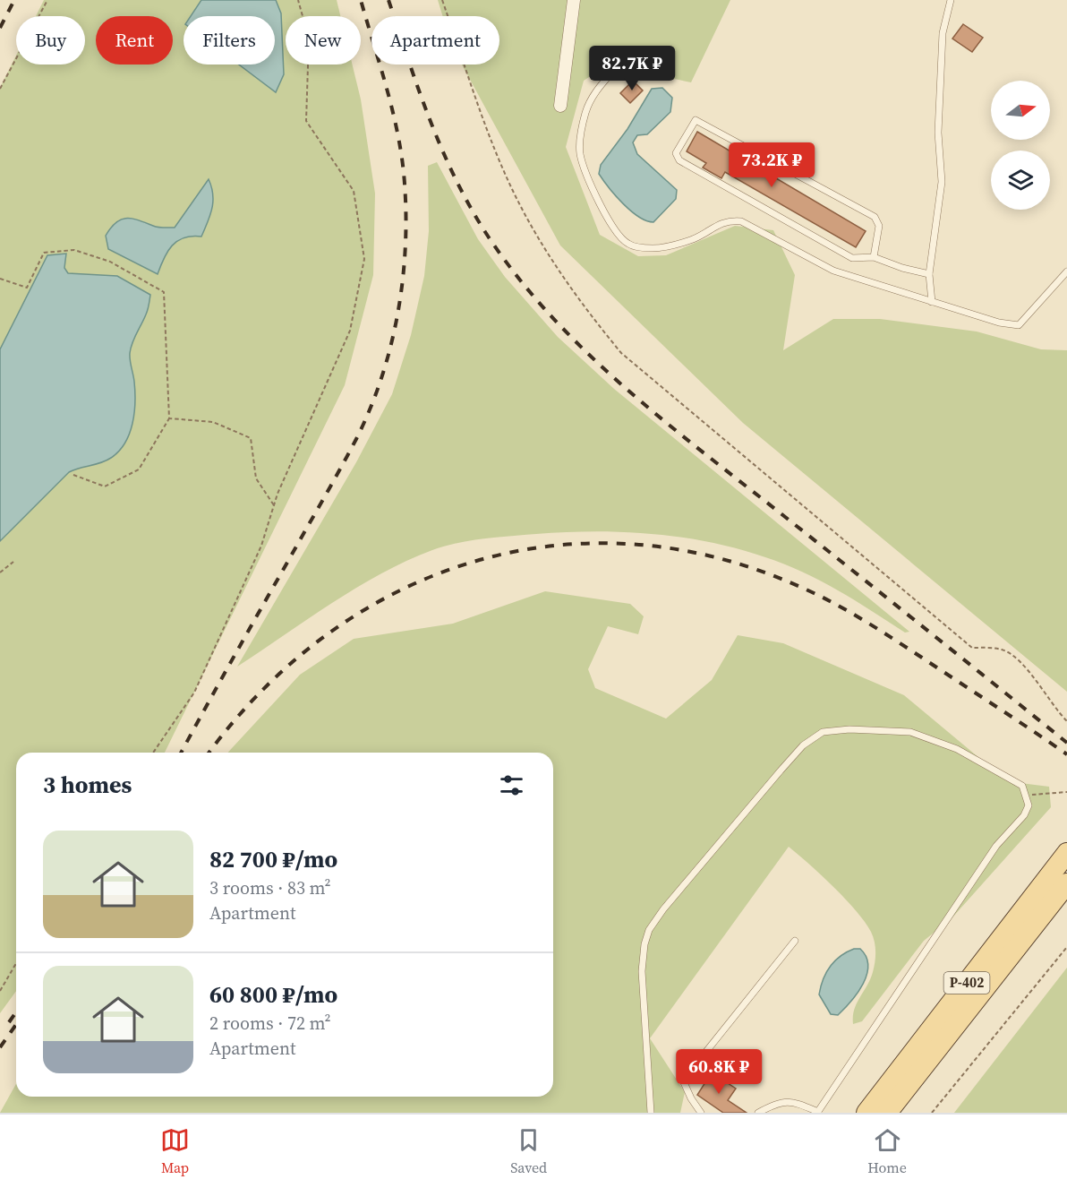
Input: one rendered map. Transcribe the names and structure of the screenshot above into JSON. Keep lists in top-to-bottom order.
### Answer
{
  "streets": {
    "main road": ["Р-402"]
  },
  "north": "right",
  "page": {
    "chip": [
      "Buy",
      "Rent",
      "Filters",
      "New",
      "Apartment"
    ],
    "price": ["82.7K ₽", "73.2K ₽", "60.8K ₽"],
    "heading": "3 homes",
    "list": [
      {
        "name": "82 700 ₽/mo",
        "note": "3 rooms · 83 m² · Apartment"
      },
      {
        "name": "60 800 ₽/mo",
        "note": "2 rooms · 72 m² · Apartment"
      }
    ],
    "tabs": ["Map", "Saved", "Home"]
  }
}
